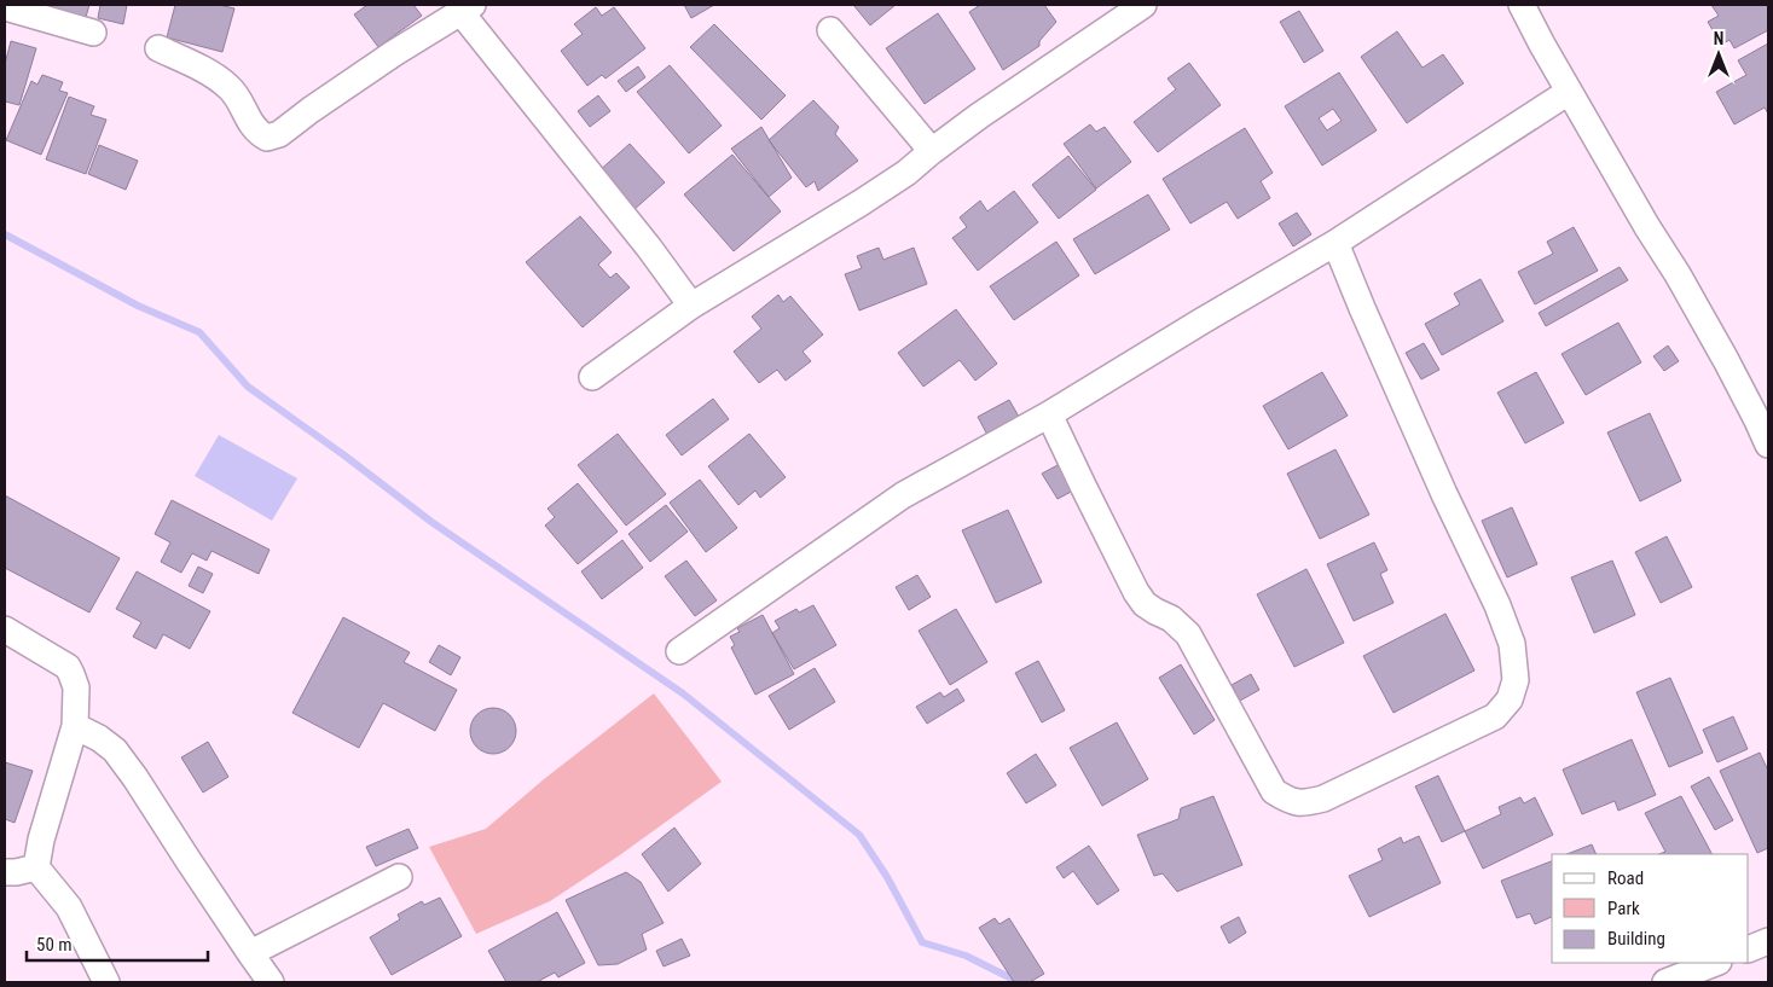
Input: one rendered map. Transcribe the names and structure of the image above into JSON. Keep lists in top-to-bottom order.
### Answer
{
  "legend": ["Road", "Park", "Building"],
  "scale_bar": "50 m",
  "north": "top"
}
